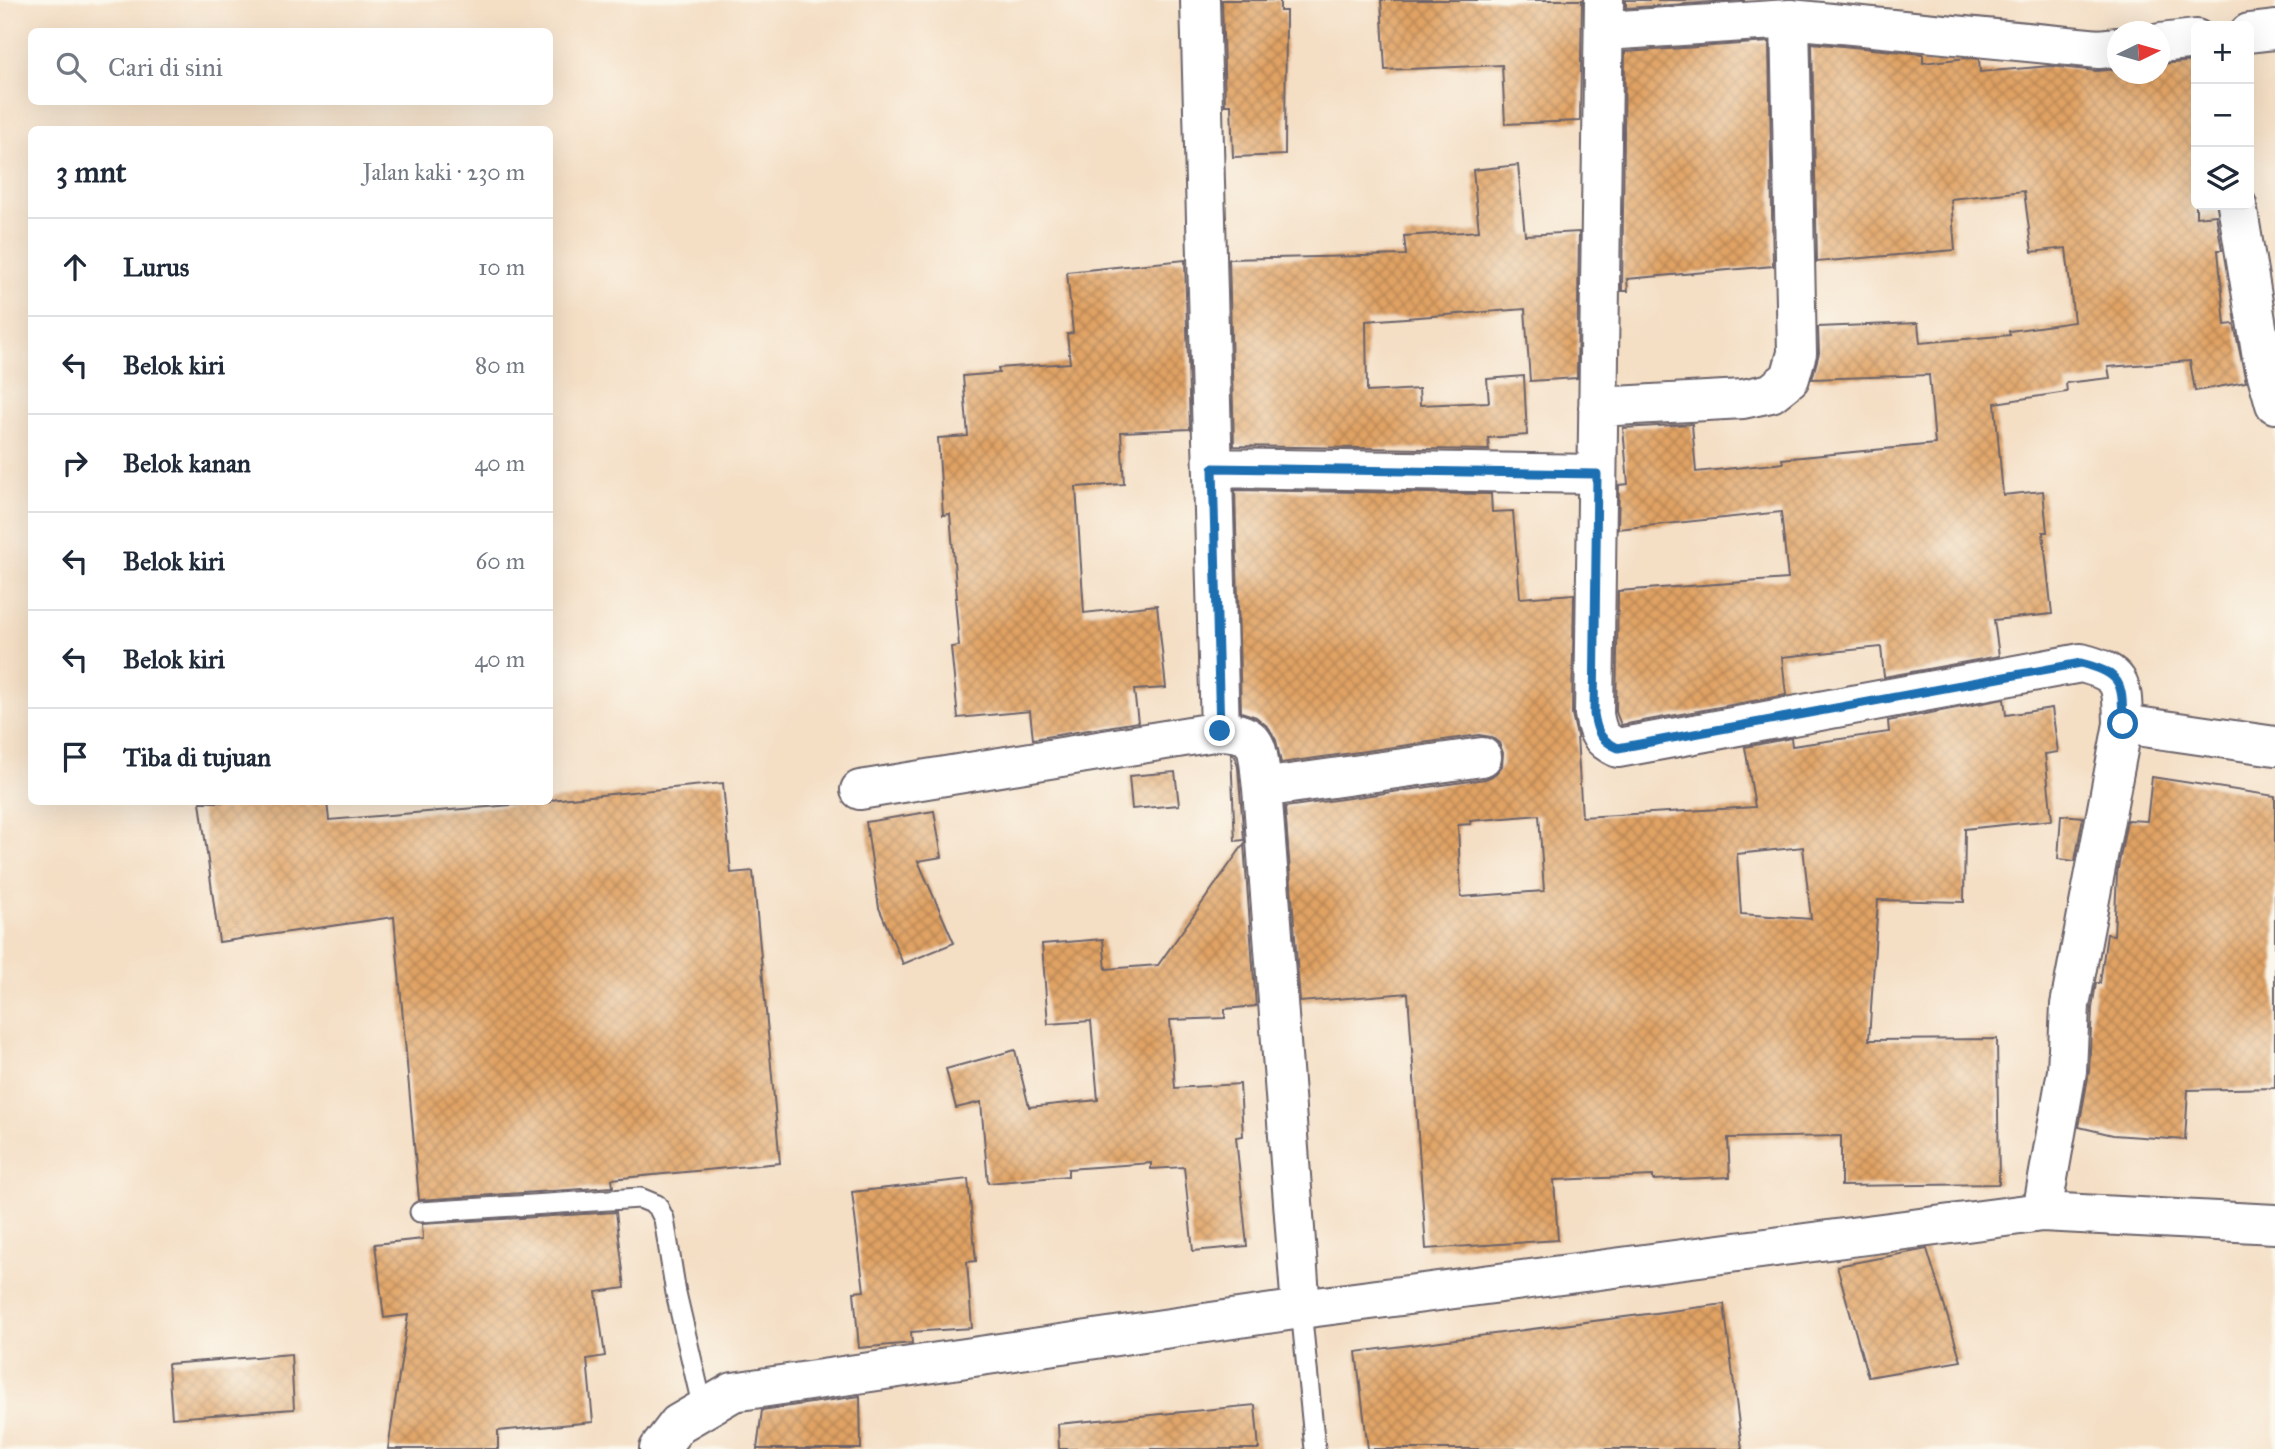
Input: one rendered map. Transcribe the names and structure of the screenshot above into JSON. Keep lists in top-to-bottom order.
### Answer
{
  "north": "right",
  "page": {
    "map_buttons": ["+", "−"],
    "search": "Cari di sini",
    "heading": ["3 mnt", "Jalan kaki · 230 m"],
    "list": [
      ["Lurus", "10 m"],
      ["Belok kiri", "80 m"],
      ["Belok kanan", "40 m"],
      ["Belok kiri", "60 m"],
      ["Belok kiri", "40 m"],
      "Tiba di tujuan"
    ]
  }
}
